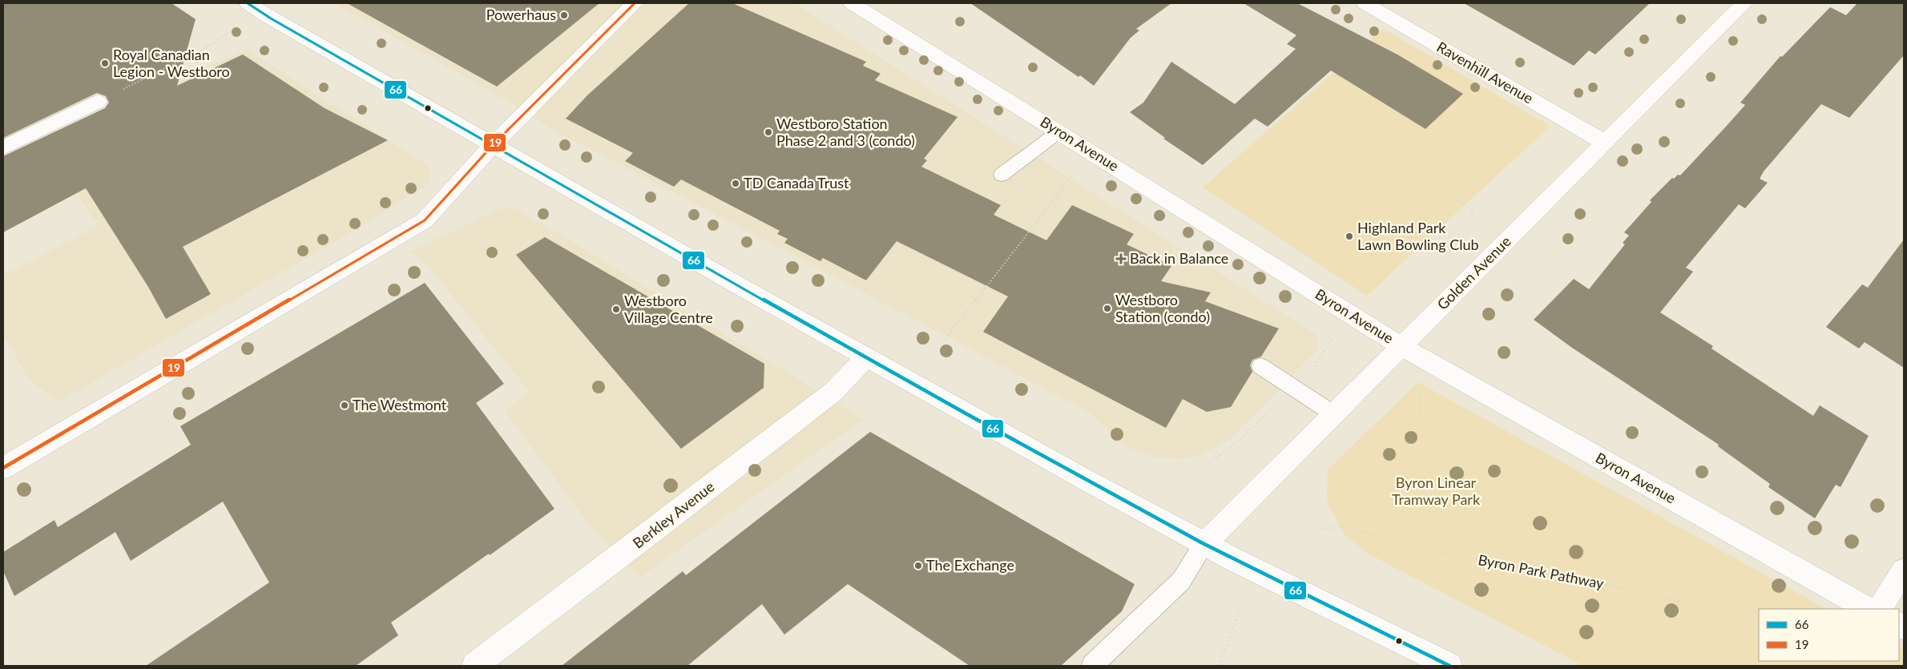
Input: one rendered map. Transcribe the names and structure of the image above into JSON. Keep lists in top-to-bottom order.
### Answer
{
  "streets": {
    "street": [
      "Ravenhill Avenue",
      "Byron Avenue",
      "Golden Avenue",
      "Berkley Avenue"
    ],
    "path": ["Byron Park Pathway"]
  },
  "crossings": [
    ["Ravenhill Avenue", "Golden Avenue"],
    ["Byron Avenue", "Golden Avenue"]
  ],
  "parks": ["Byron Linear Tramway Park"],
  "places": {
    "other": [
      "Powerhaus",
      "Royal Canadian Legion - Westboro",
      "Westboro Station Phase 2 and 3 (condo)",
      "TD Canada Trust",
      "Highland Park Lawn Bowling Club",
      "Westboro Station (condo)",
      "Westboro Village Centre",
      "The Westmont",
      "The Exchange"
    ],
    "health": ["Back in Balance"]
  },
  "lines": ["transit line 66", "transit line 19"],
  "legend": ["66", "19"]
}
